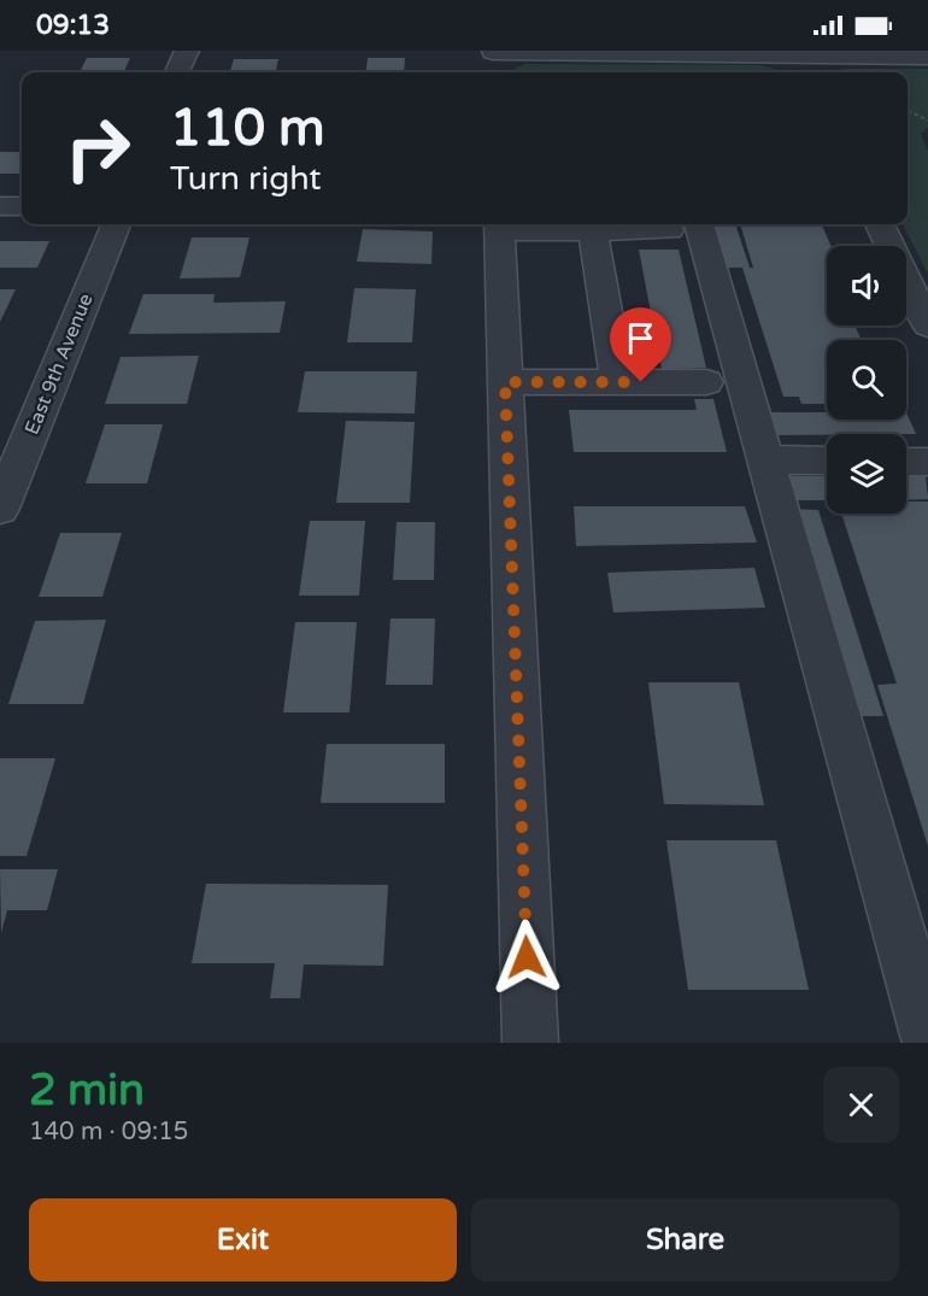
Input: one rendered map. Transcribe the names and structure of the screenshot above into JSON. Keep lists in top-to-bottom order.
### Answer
{
  "streets": {
    "street": ["East 9th Avenue"]
  },
  "page": {
    "status": "09:13",
    "turn": ["110 m", "Turn right"],
    "heading": ["2 min", "140 m · 09:15"],
    "buttons": ["Exit", "Share"]
  }
}
